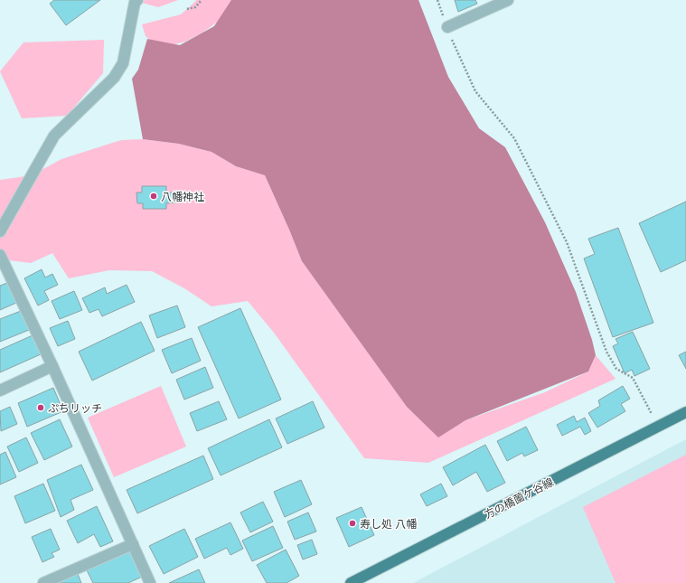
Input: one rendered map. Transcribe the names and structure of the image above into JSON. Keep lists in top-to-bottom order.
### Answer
{
  "streets": {
    "main road": ["方の橋薗ケ谷線"]
  },
  "places": ["八幡神社", "ぷちリッチ", "寿し処 八幡"]
}
